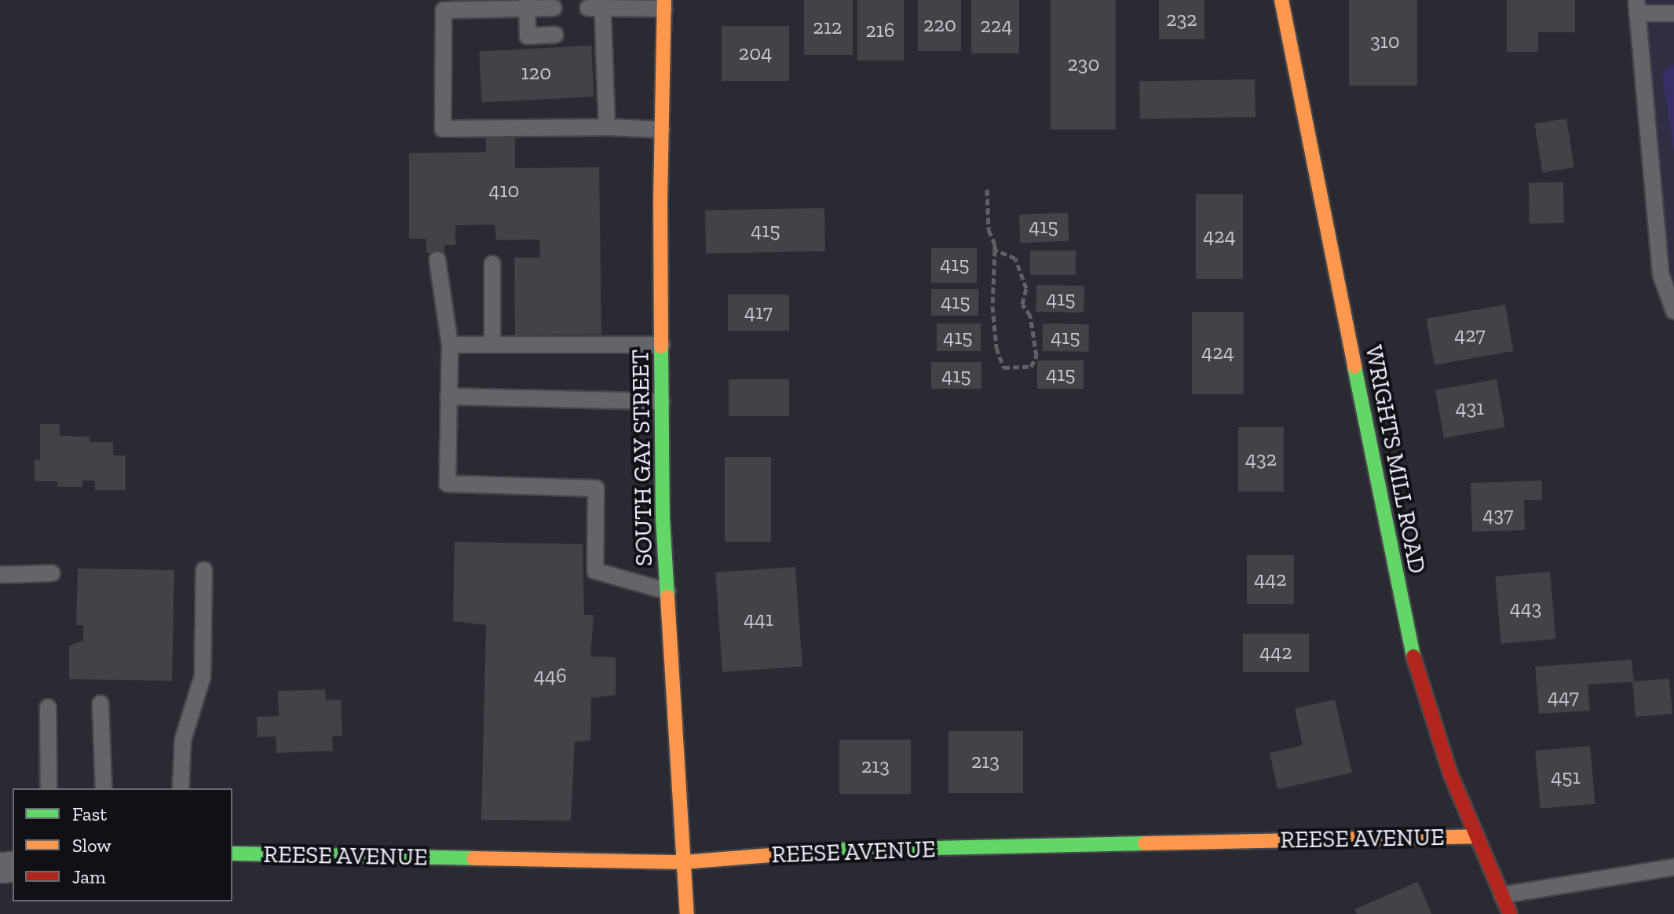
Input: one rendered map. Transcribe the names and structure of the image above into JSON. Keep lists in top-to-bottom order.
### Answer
{
  "streets": {
    "street": ["SOUTH GAY STREET", "WRIGHTS MILL ROAD", "REESE AVENUE"]
  },
  "crossings": [
    ["SOUTH GAY STREET", "REESE AVENUE"],
    ["WRIGHTS MILL ROAD", "REESE AVENUE"]
  ],
  "house_numbers": [
    "232",
    "220",
    "224",
    "212",
    "216",
    "310",
    "204",
    "230",
    "120",
    "410",
    "415",
    "415",
    "424",
    "415",
    "415",
    "415",
    "417",
    "427",
    "415",
    "415",
    "424",
    "415",
    "415",
    "431",
    "432",
    "437",
    "442",
    "443",
    "441",
    "442",
    "446",
    "447",
    "213",
    "213",
    "451"
  ],
  "legend": ["Fast", "Slow", "Jam"]
}
